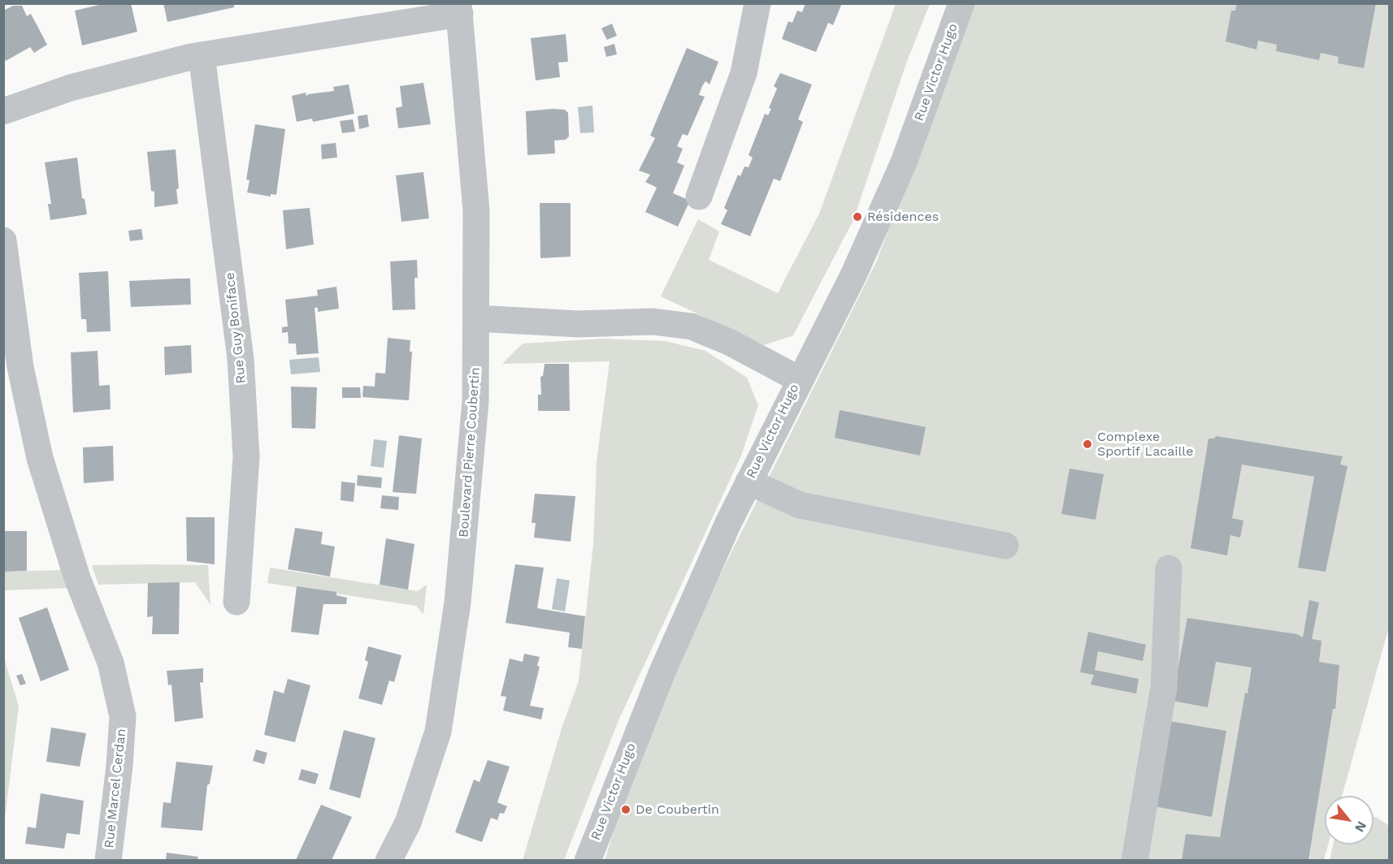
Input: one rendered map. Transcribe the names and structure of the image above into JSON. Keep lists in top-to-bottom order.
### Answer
{
  "streets": {
    "street": [
      "Rue Victor Hugo",
      "Rue Guy Boniface",
      "Boulevard Pierre Coubertin",
      "Rue Marcel Cerdan"
    ]
  },
  "places": ["Résidences", "Complexe Sportif Lacaille", "De Coubertin"],
  "north": "bottom right"
}
